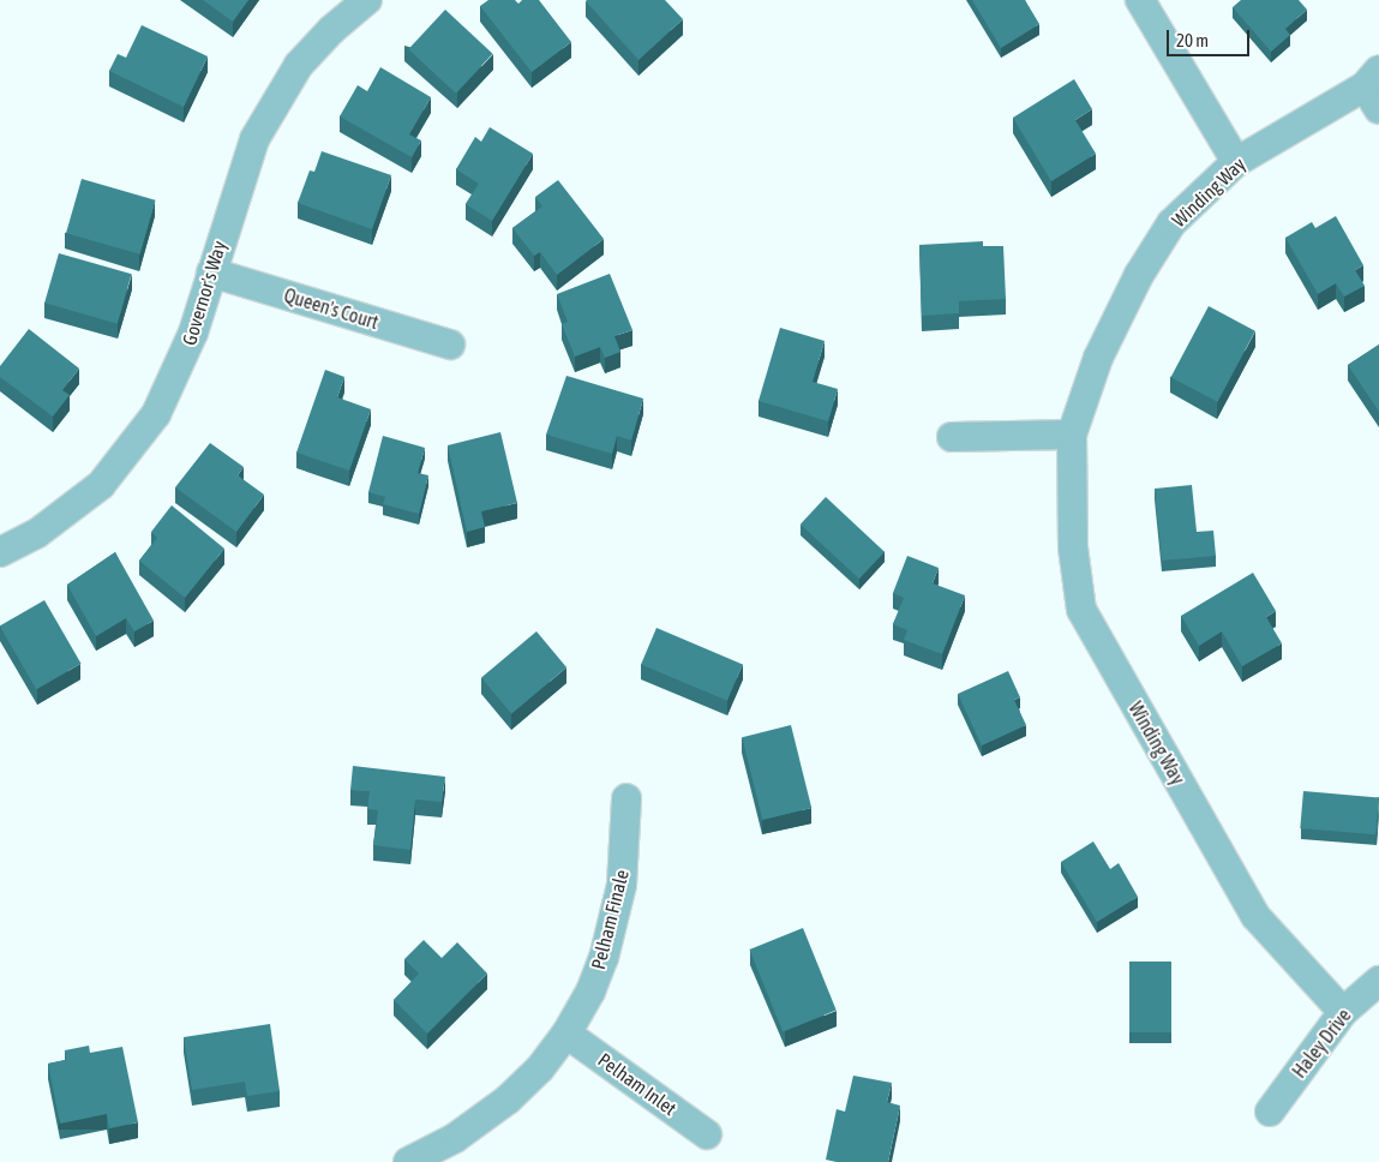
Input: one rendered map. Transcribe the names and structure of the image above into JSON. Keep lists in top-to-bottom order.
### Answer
{
  "streets": {
    "street": [
      "Winding Way",
      "Governor's Way",
      "Queen's Court",
      "Pelham Finale",
      "Haley Drive",
      "Pelham Inlet"
    ]
  },
  "crossings": [
    ["Winding Way", "Haley Drive"],
    ["Governor's Way", "Queen's Court"],
    ["Pelham Finale", "Pelham Inlet"]
  ],
  "scale_bar": "20 m"
}
